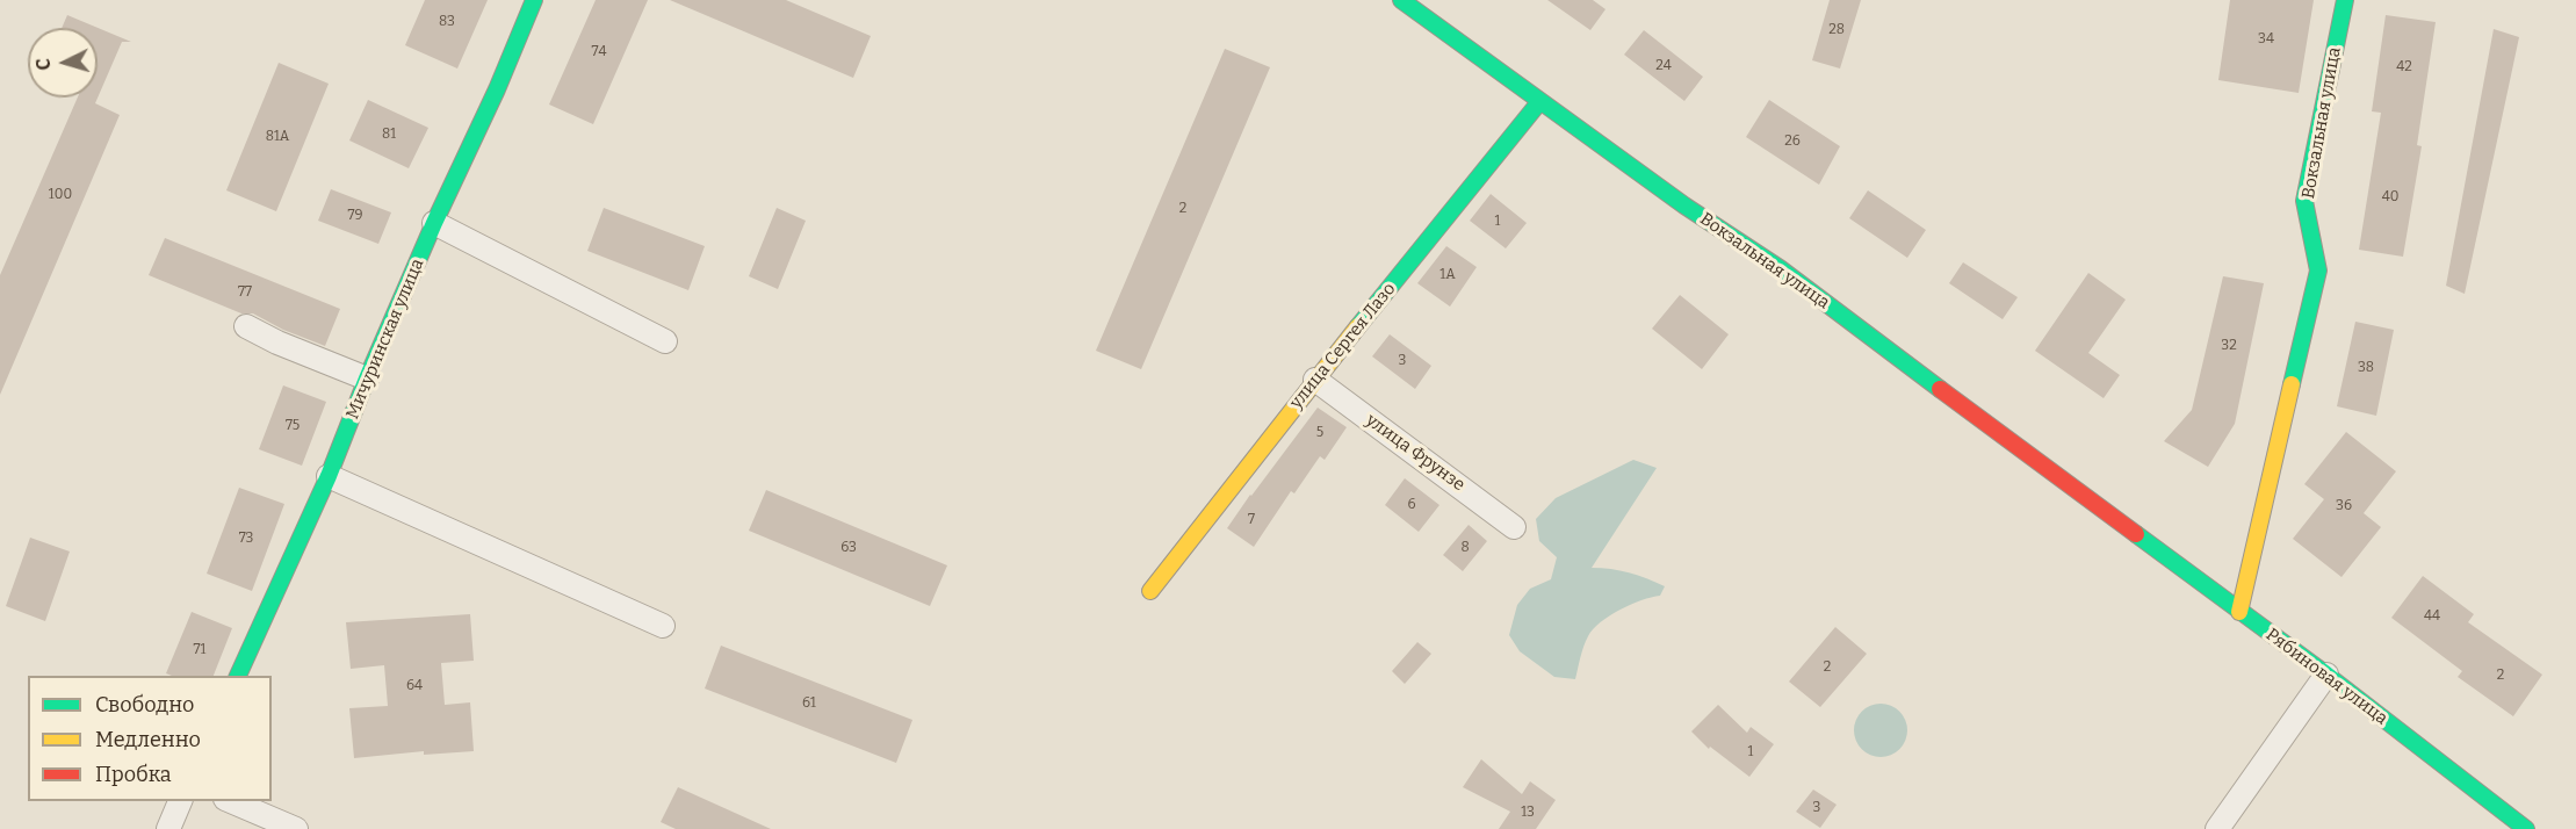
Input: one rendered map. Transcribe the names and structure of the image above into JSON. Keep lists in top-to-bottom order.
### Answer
{
  "streets": {
    "street": [
      "Вокзальная улица",
      "Мичуринская улица",
      "улица Сергея Лазо",
      "улица Фрунзе",
      "Рябиновая улица"
    ]
  },
  "crossings": [
    ["Вокзальная улица", "улица Сергея Лазо"],
    ["Вокзальная улица", "Рябиновая улица"],
    ["улица Сергея Лазо", "улица Фрунзе"]
  ],
  "house_numbers": [
    "83",
    "28",
    "34",
    "74",
    "24",
    "42",
    "81",
    "81А",
    "26",
    "100",
    "40",
    "2",
    "79",
    "1",
    "1А",
    "77",
    "32",
    "3",
    "38",
    "75",
    "5",
    "6",
    "36",
    "7",
    "73",
    "63",
    "8",
    "44",
    "71",
    "2",
    "2",
    "64",
    "61",
    "1",
    "3",
    "13"
  ],
  "legend": ["Свободно", "Медленно", "Пробка"],
  "north": "left"
}
